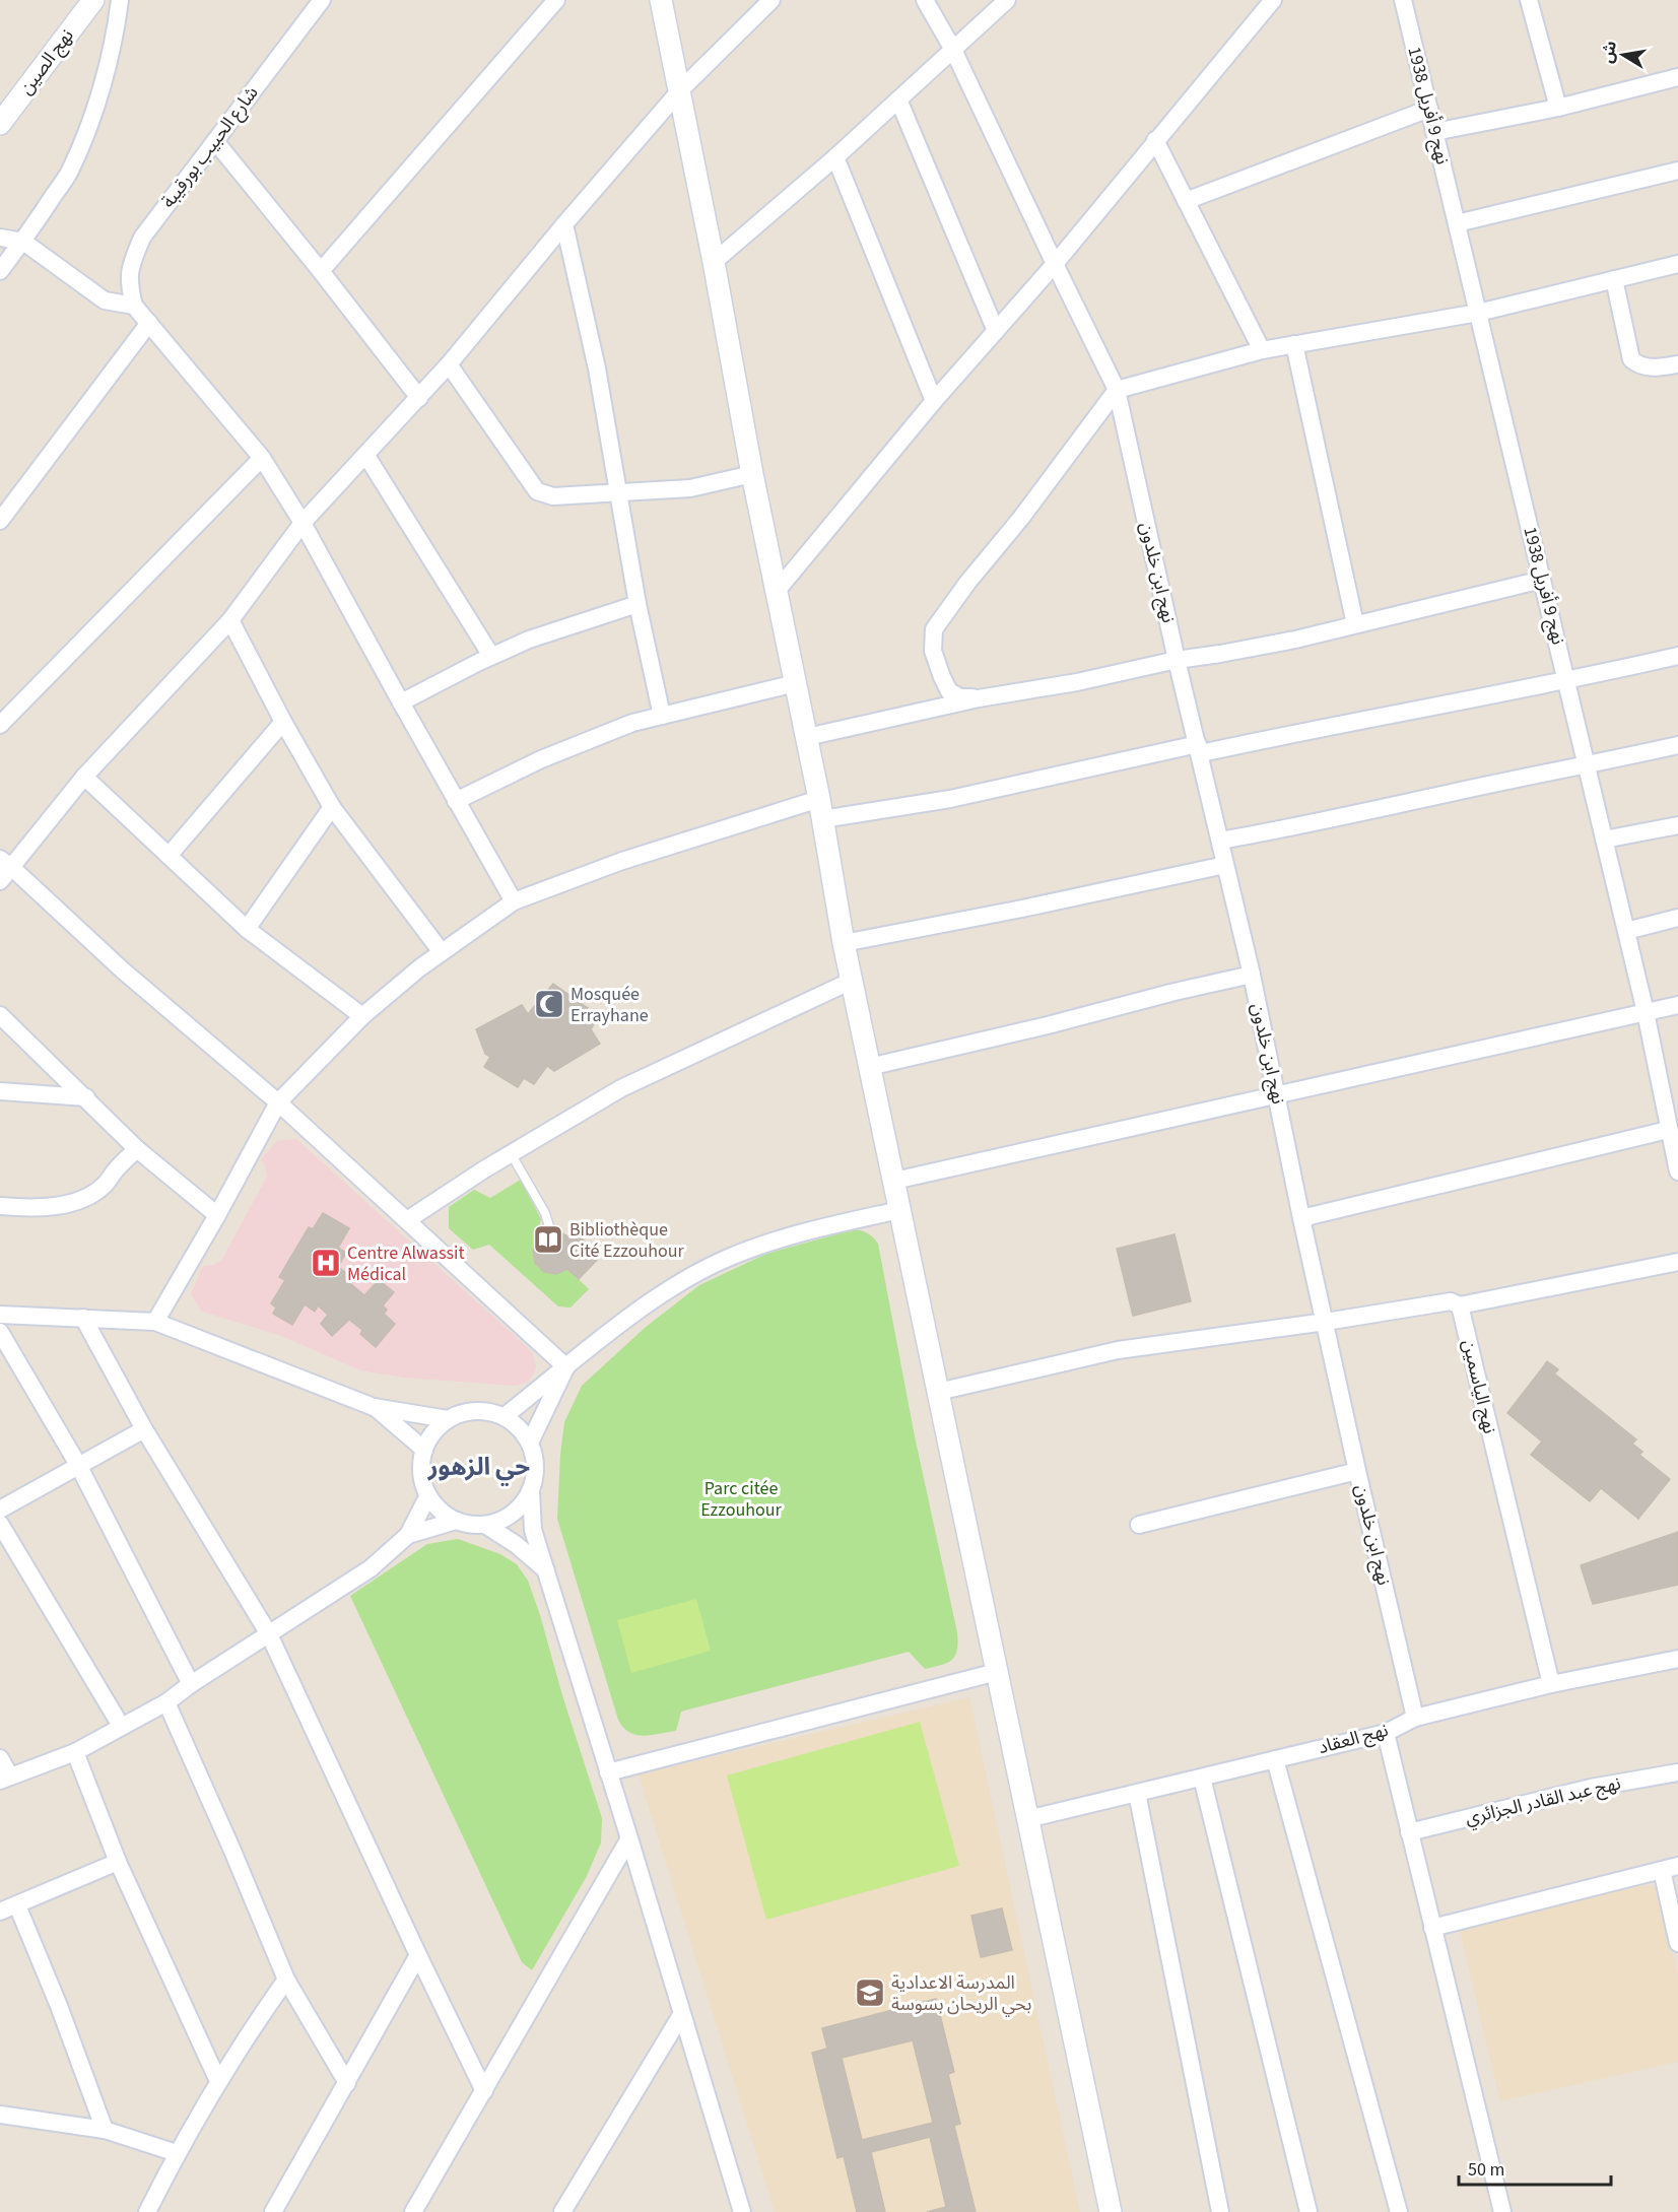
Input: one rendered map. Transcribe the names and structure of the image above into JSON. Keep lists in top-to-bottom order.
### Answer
{
  "streets": {
    "street": [
      "نهج الصين",
      "نهج 9 أفريل 1938",
      "شارع الحبيب بورقيبة",
      "نهج ابن خلدون",
      "نهج الياسمين",
      "نهج العقاد",
      "نهج عبد القادر الجزائري"
    ]
  },
  "crossings": [
    ["نهج ابن خلدون", "نهج العقاد"],
    ["نهج الياسمين", "نهج العقاد"]
  ],
  "districts": ["حي الزهور"],
  "parks": ["Parc citée Ezzouhour"],
  "places": {
    "mosque": ["Mosquée Errayhane"],
    "library": ["Bibliothèque Cité Ezzouhour"],
    "hospital": ["Centre Alwassit Médical"],
    "school or university": ["المدرسة الاعدادية بحي الريحان بسوسة"]
  },
  "scale_bar": "50 m",
  "north": "left"
}
